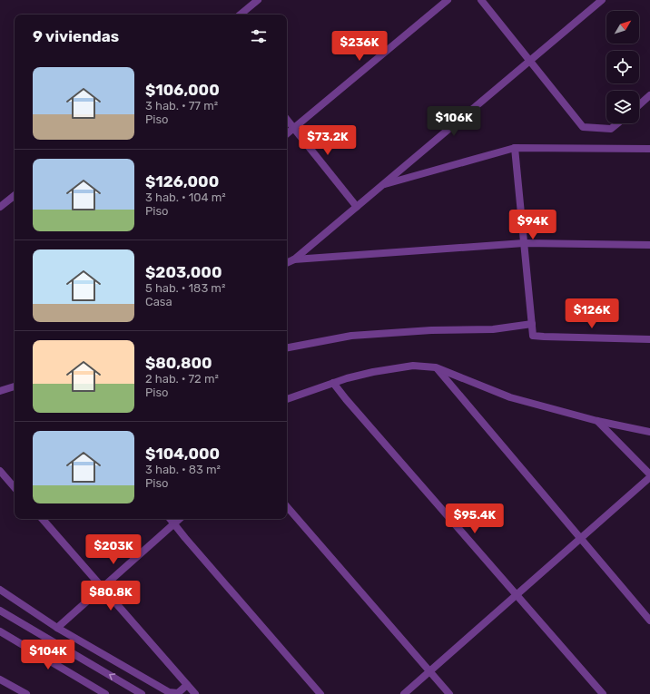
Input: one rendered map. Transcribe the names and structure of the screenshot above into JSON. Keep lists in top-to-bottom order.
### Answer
{
  "north": "top right",
  "page": {
    "heading": "9 viviendas",
    "price": [
      "$236K",
      "$106K",
      "$73.2K",
      "$94K",
      "$126K",
      "$95.4K",
      "$203K",
      "$80.8K",
      "$104K"
    ],
    "list": [
      {
        "name": "$106,000",
        "note": "3 hab. · 77 m² · Piso"
      },
      {
        "name": "$126,000",
        "note": "3 hab. · 104 m² · Piso"
      },
      {
        "name": "$203,000",
        "note": "5 hab. · 183 m² · Casa"
      },
      {
        "name": "$80,800",
        "note": "2 hab. · 72 m² · Piso"
      },
      {
        "name": "$104,000",
        "note": "3 hab. · 83 m² · Piso"
      }
    ]
  }
}
